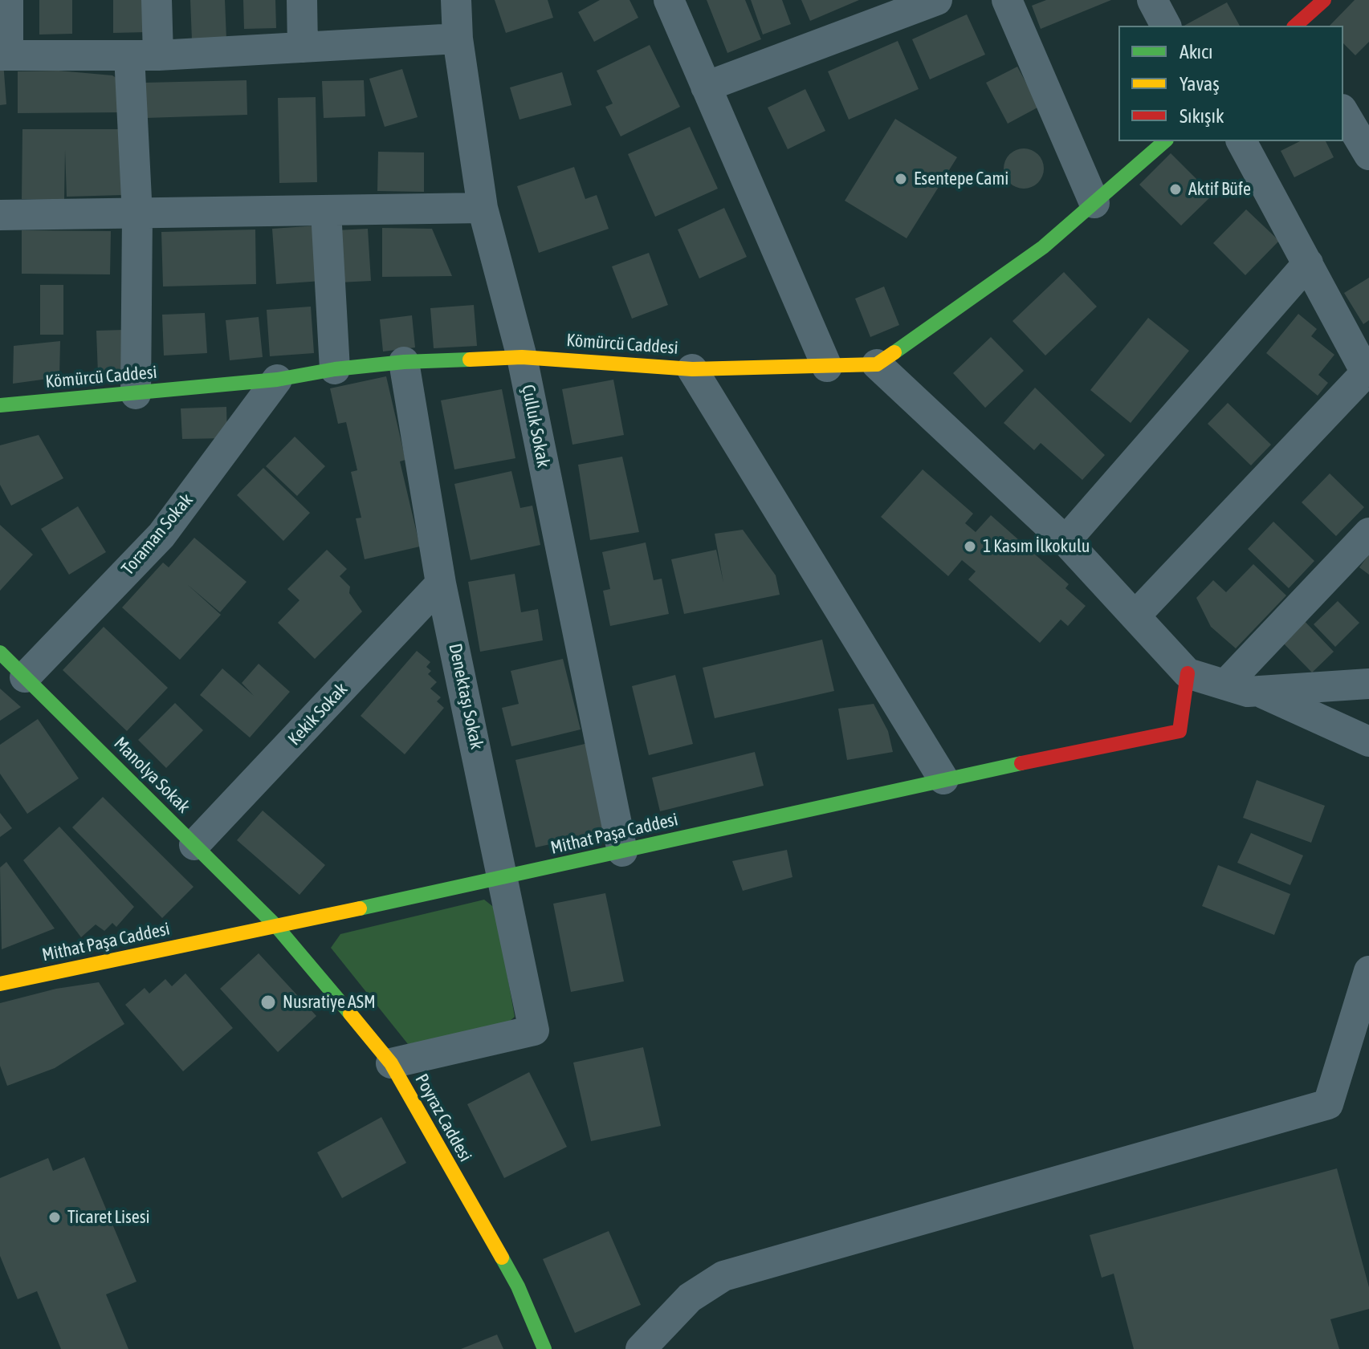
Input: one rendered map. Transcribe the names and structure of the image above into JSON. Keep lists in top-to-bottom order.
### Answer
{
  "streets": {
    "street": [
      "Kömürcü Caddesi",
      "Çulluk Sokak",
      "Toraman Sokak",
      "Denektaşı Sokak",
      "Kekik Sokak",
      "Manolya Sokak",
      "Mithat Paşa Caddesi",
      "Poyraz Caddesi"
    ]
  },
  "crossings": [
    ["Kömürcü Caddesi", "Çulluk Sokak"],
    ["Kömürcü Caddesi", "Toraman Sokak"],
    ["Kömürcü Caddesi", "Denektaşı Sokak"],
    ["Çulluk Sokak", "Mithat Paşa Caddesi"],
    ["Toraman Sokak", "Manolya Sokak"],
    ["Denektaşı Sokak", "Kekik Sokak"],
    ["Denektaşı Sokak", "Mithat Paşa Caddesi"],
    ["Denektaşı Sokak", "Poyraz Caddesi"],
    ["Kekik Sokak", "Manolya Sokak"],
    ["Manolya Sokak", "Mithat Paşa Caddesi"],
    ["Manolya Sokak", "Poyraz Caddesi"],
    ["Mithat Paşa Caddesi", "Poyraz Caddesi"]
  ],
  "places": [
    "Esentepe Cami",
    "Aktif Büfe",
    "1 Kasım İlkokulu",
    "Nusratiye ASM",
    "Ticaret Lisesi"
  ],
  "legend": ["Akıcı", "Yavaş", "Sıkışık"]
}
